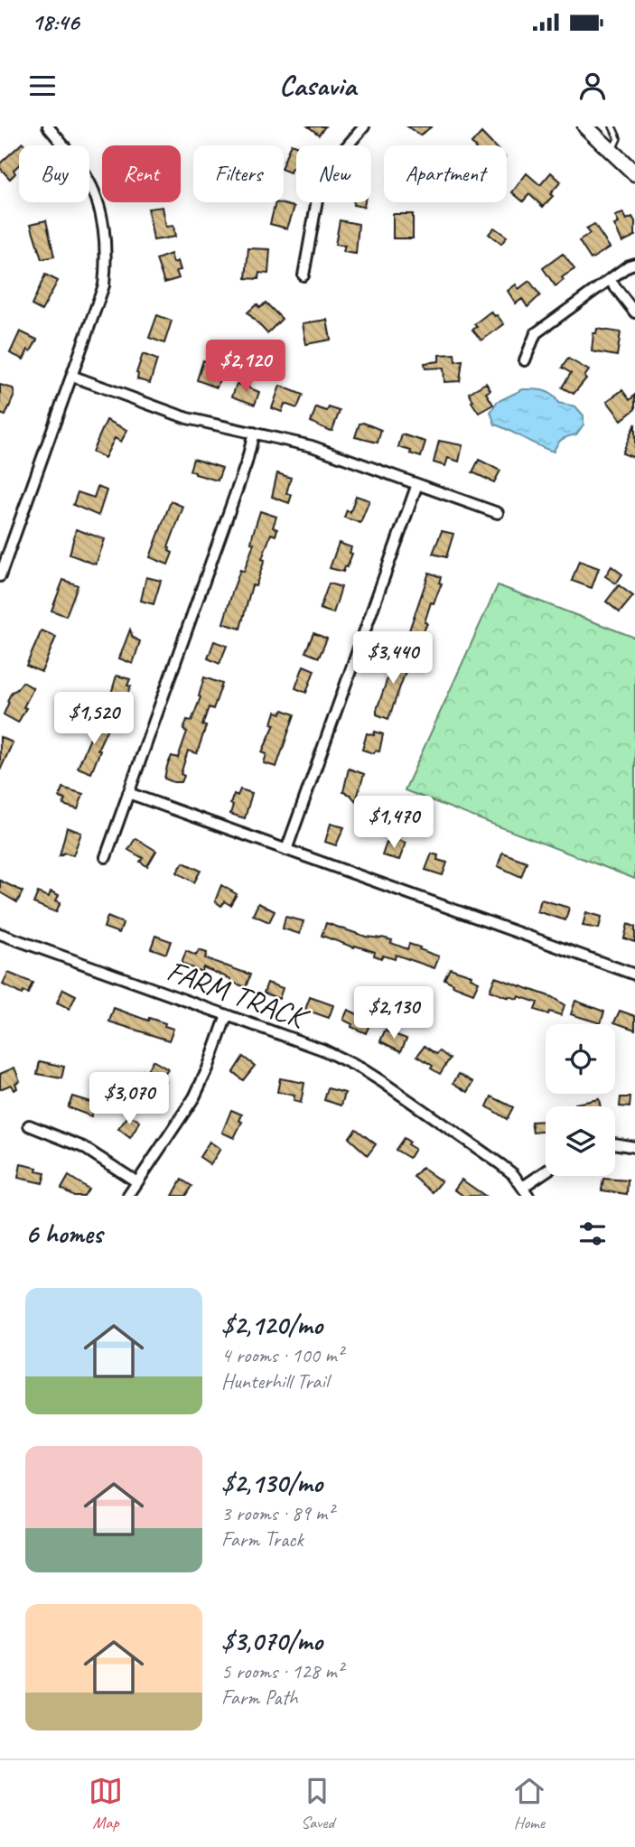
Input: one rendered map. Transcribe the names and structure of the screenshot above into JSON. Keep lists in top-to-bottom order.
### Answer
{
  "streets": {
    "street": ["FARM TRACK"]
  },
  "page": {
    "status": "18:46",
    "header": "Casavia",
    "chip": [
      "Buy",
      "Rent",
      "Filters",
      "New",
      "Apartment"
    ],
    "price": [
      "$2,120",
      "$3,440",
      "$1,520",
      "$1,470",
      "$2,130",
      "$3,070"
    ],
    "heading": "6 homes",
    "list": [
      {
        "name": "$2,120/mo",
        "note": "4 rooms · 100 m² · Hunterhill Trail"
      },
      {
        "name": "$2,130/mo",
        "note": "3 rooms · 89 m² · Farm Track"
      },
      {
        "name": "$3,070/mo",
        "note": "5 rooms · 128 m² · Farm Path"
      }
    ],
    "tabs": ["Map", "Saved", "Home"]
  }
}
